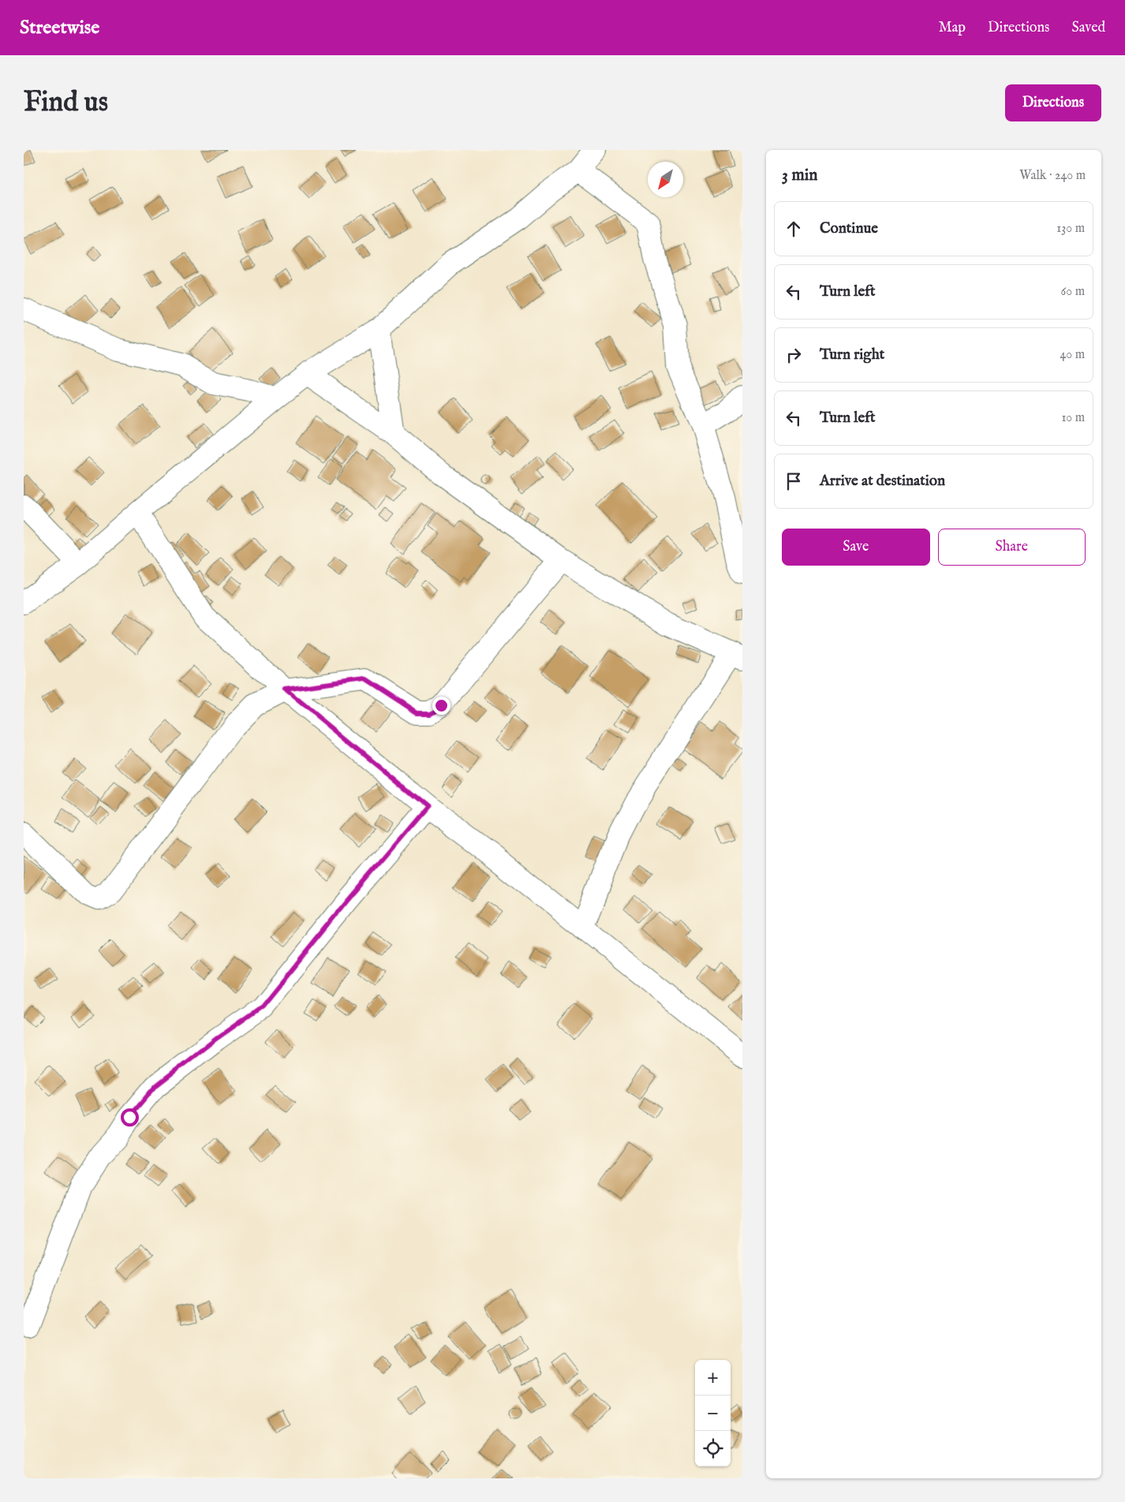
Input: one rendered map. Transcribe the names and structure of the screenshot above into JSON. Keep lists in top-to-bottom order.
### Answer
{
  "north": "bottom left",
  "page": {
    "header": "Streetwise",
    "nav": ["Map", "Directions", "Saved"],
    "buttons": [
      "Directions",
      ["Save", "Share"]
    ],
    "title": "Find us",
    "heading": ["3 min", "Walk · 240 m"],
    "list": [
      ["Continue", "130 m"],
      ["Turn left", "60 m"],
      ["Turn right", "40 m"],
      ["Turn left", "10 m"],
      "Arrive at destination"
    ],
    "map_buttons": ["+", "−"]
  }
}
